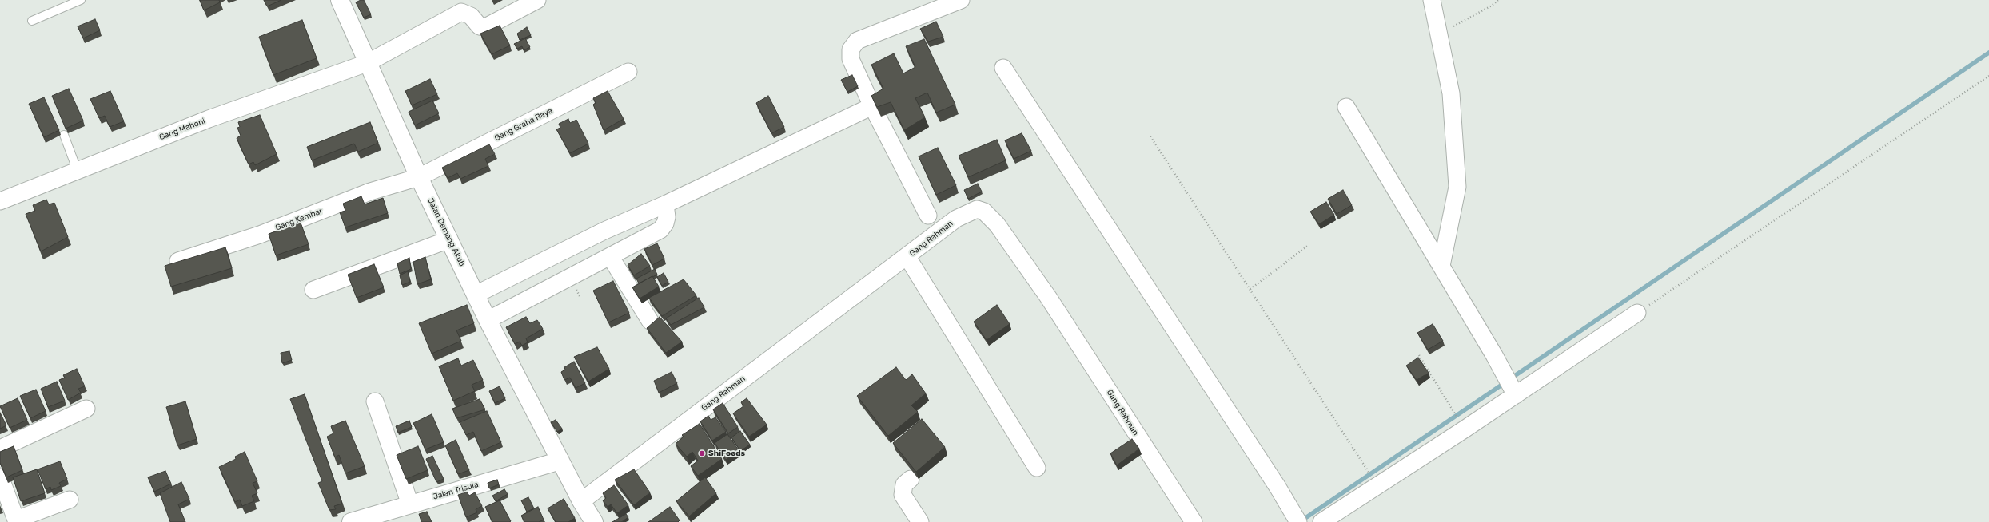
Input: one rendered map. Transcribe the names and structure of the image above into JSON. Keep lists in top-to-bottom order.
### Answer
{
  "streets": {
    "street": [
      "Gang Graha Raya",
      "Gang Mahoni",
      "Gang Kembar",
      "Jalan Demang Akub",
      "Gang Rahman",
      "Jalan Trisula"
    ]
  },
  "crossings": [
    ["Gang Graha Raya", "Gang Kembar"],
    ["Gang Graha Raya", "Jalan Demang Akub"],
    ["Gang Mahoni", "Jalan Demang Akub"],
    ["Gang Kembar", "Jalan Demang Akub"],
    ["Jalan Demang Akub", "Gang Rahman"],
    ["Jalan Demang Akub", "Jalan Trisula"]
  ],
  "places": ["ShiFoods"]
}
